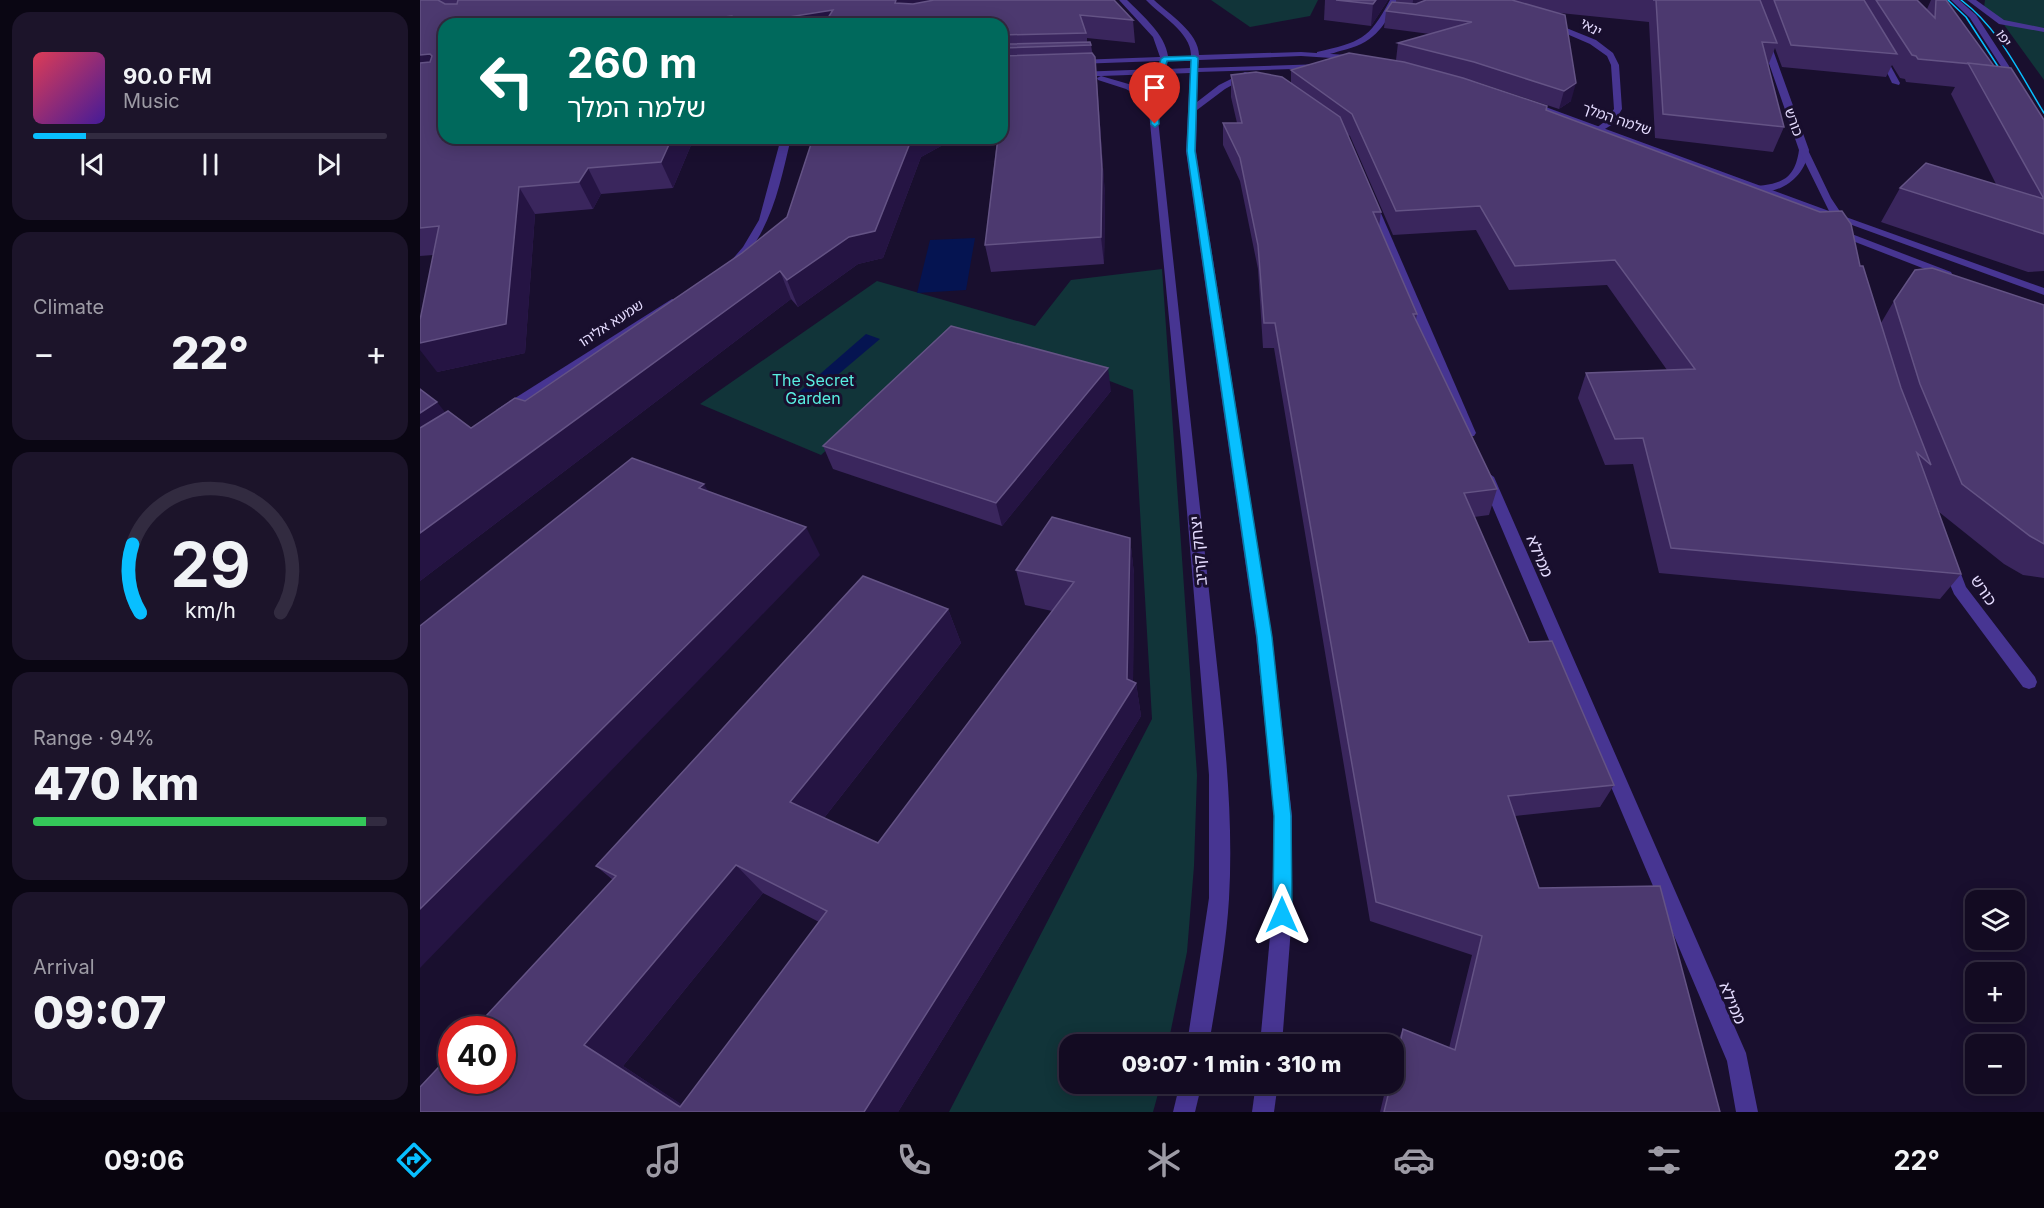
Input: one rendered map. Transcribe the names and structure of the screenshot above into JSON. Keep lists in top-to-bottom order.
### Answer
{
  "streets": {
    "street": [
      "ינאי",
      "יפו",
      "שלמה המלך",
      "כורש",
      "שמעא אליהו",
      "יצחק קריב",
      "ממילא"
    ]
  },
  "crossings": [
    ["ינאי", "שלמה המלך"],
    ["שלמה המלך", "כורש"]
  ],
  "parks": ["The Secret Garden"],
  "page": {
    "turn": ["260 m", "שלמה המלך"],
    "song": ["90.0 FM", "Music"],
    "tile": [
      "Climate",
      ["Range · 94%", "470 km"],
      ["Arrival", "09:07"]
    ],
    "heat": ["−", "22°", "+"],
    "map_buttons": ["+", "−"],
    "limit": "40",
    "trip": "09:07 · 1 min · 310 m",
    "tabs": ["09:06", "22°"],
    "gauge": ["29", "km/h"]
  }
}
